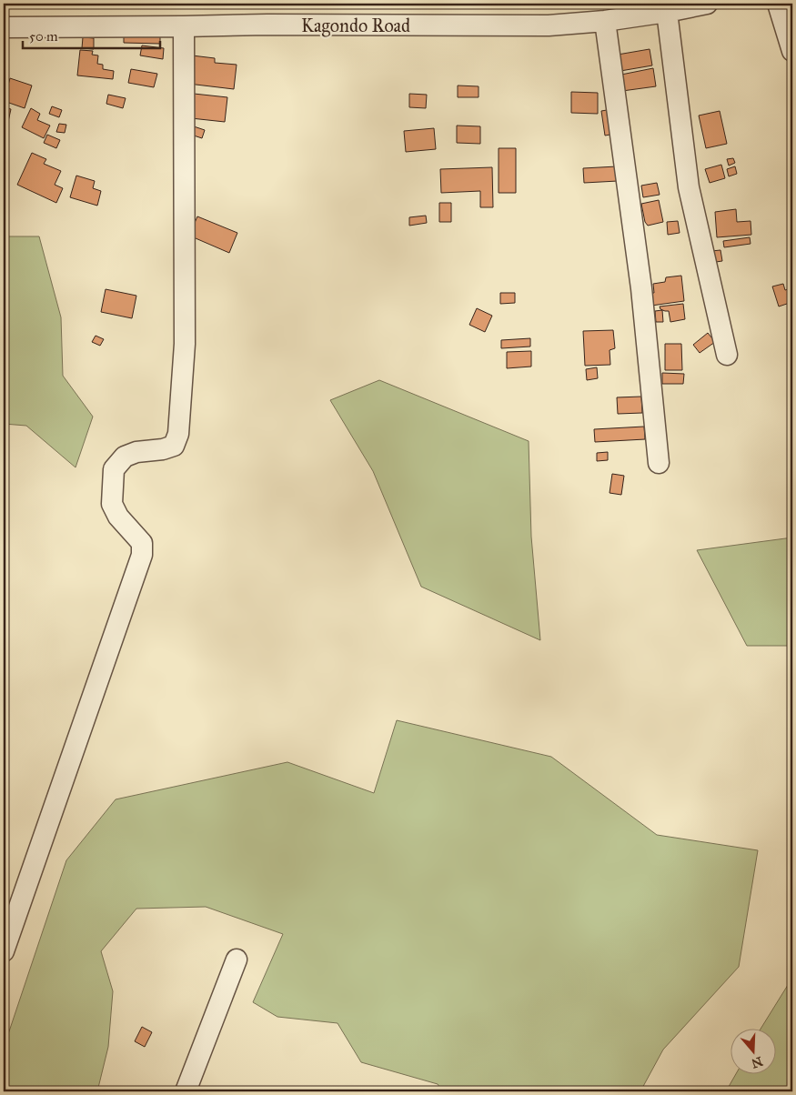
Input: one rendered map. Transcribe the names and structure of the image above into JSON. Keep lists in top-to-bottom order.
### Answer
{
  "streets": {
    "street": ["Kagondo Road"]
  },
  "scale_bar": "50 m",
  "north": "bottom"
}
